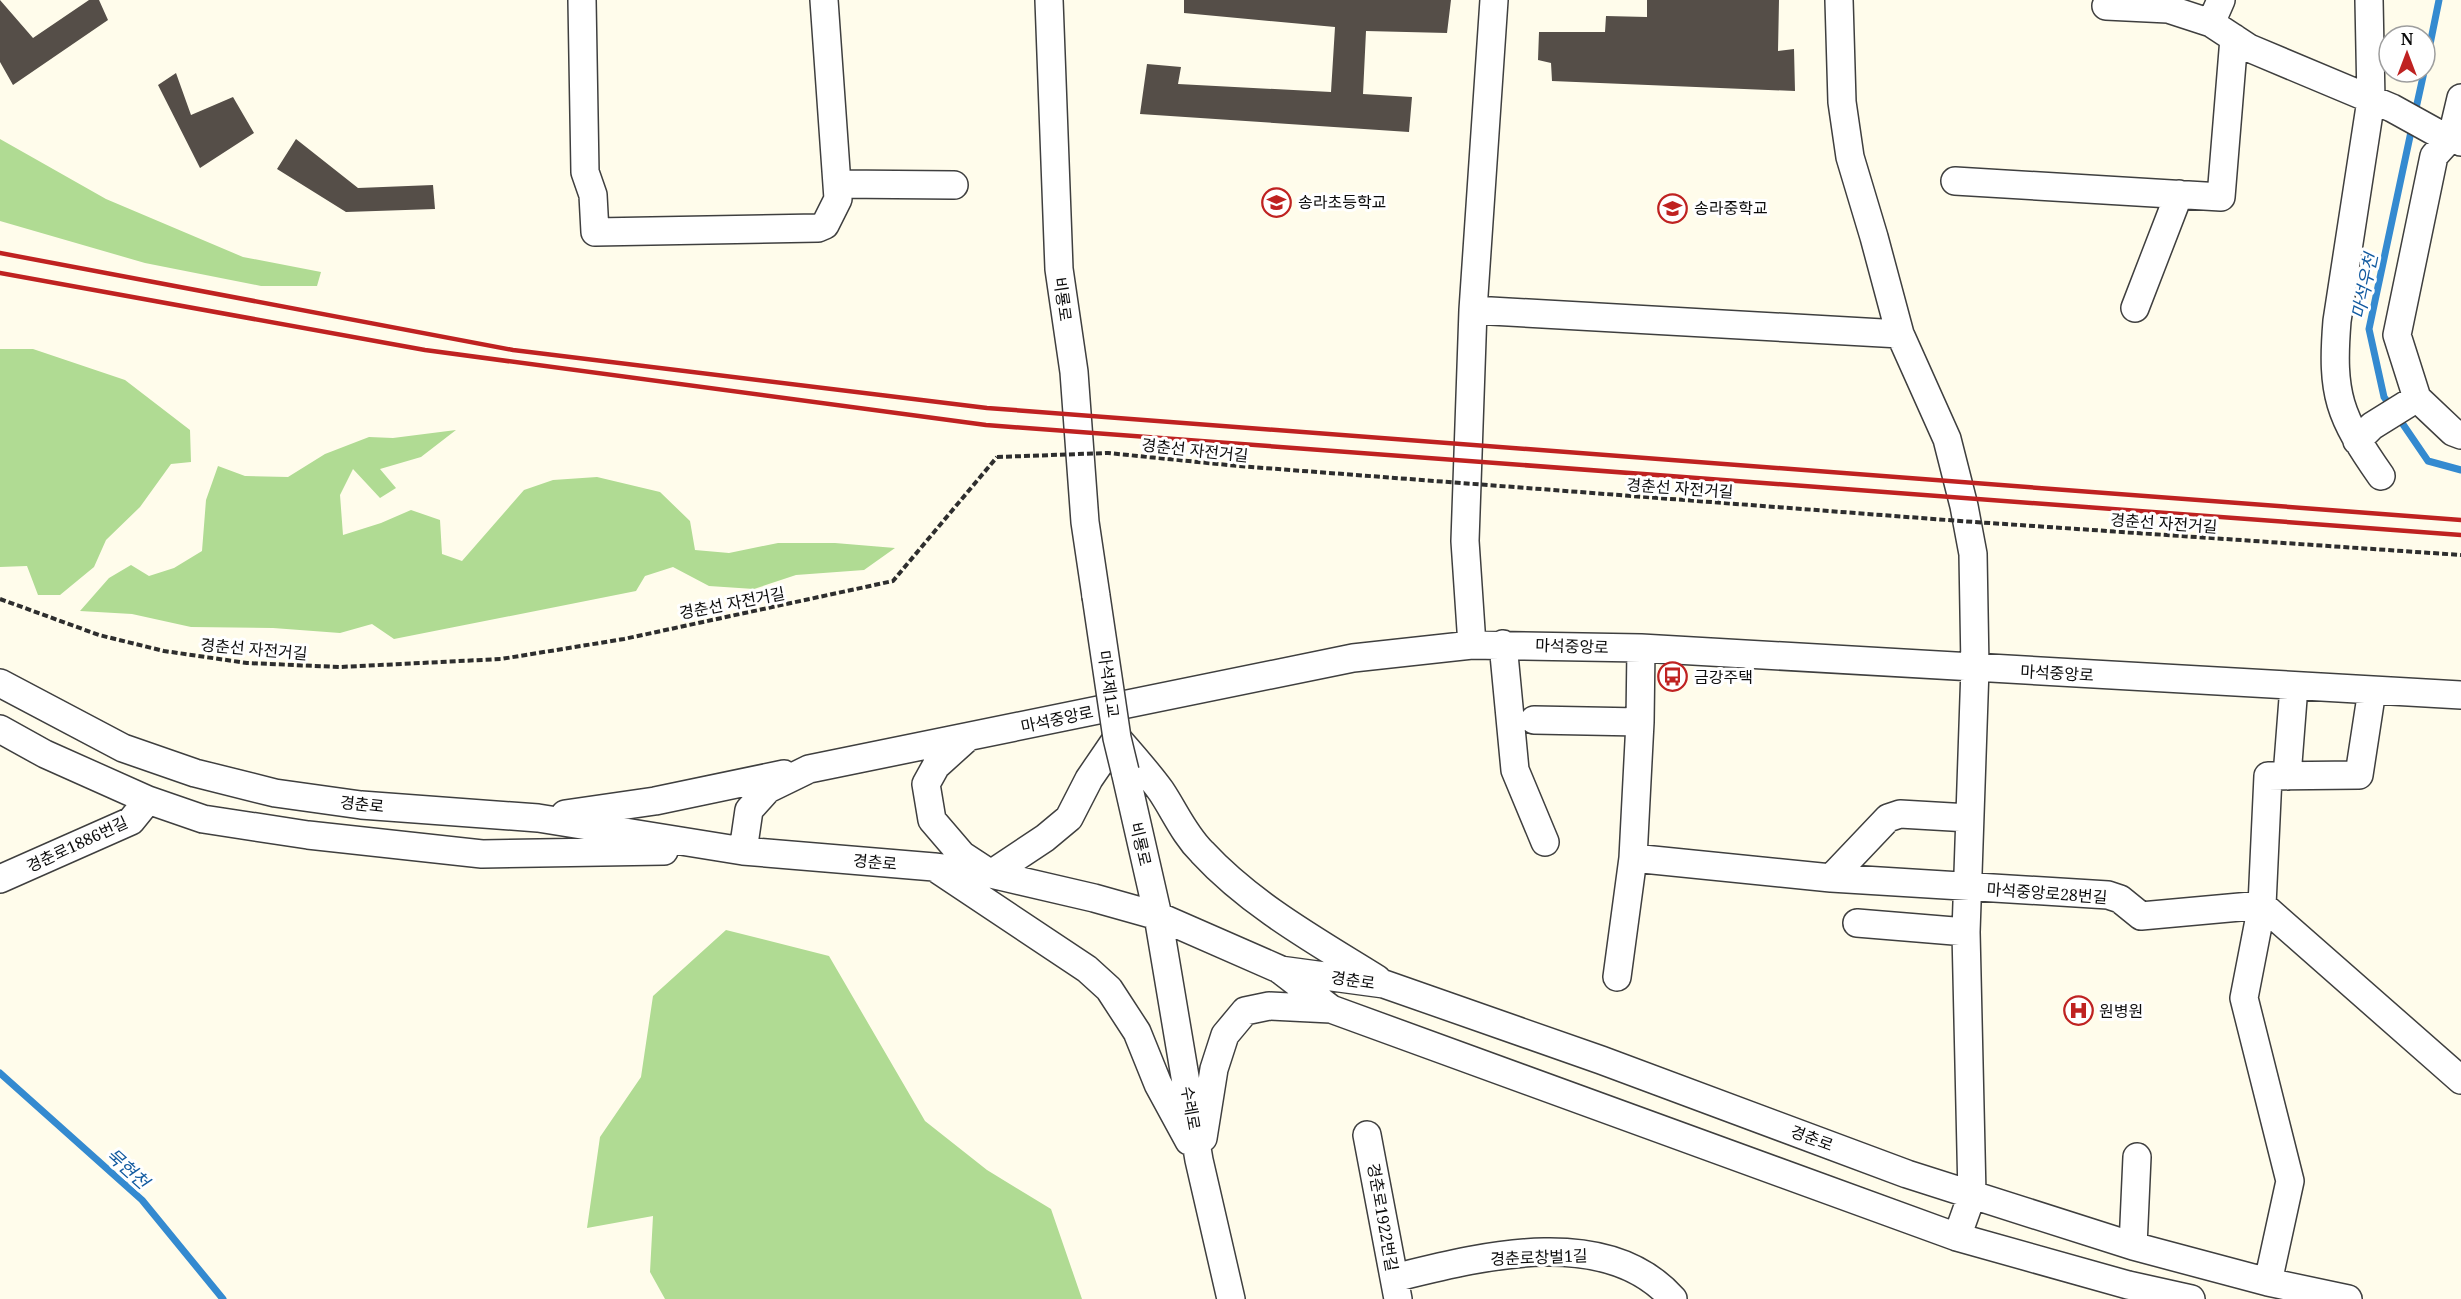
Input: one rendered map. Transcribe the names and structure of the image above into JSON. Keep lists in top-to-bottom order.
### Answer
{
  "streets": {
    "street": [
      "비룡로",
      "마석중앙로",
      "마석제1교",
      "경춘로",
      "경춘로1886번길",
      "마석중앙로28번길",
      "수레로",
      "경춘로1922번길",
      "경춘로창벌1길"
    ],
    "path": ["경춘선 자전거길"]
  },
  "crossings": [
    ["비룡로", "마석제1교"],
    ["비룡로", "경춘로"],
    ["비룡로", "수레로"],
    ["마석중앙로", "경춘로"],
    ["경춘로", "경춘로1886번길"],
    ["경춘로", "수레로"],
    ["경춘로1922번길", "경춘로창벌1길"]
  ],
  "water": ["마석우천", "묵현천"],
  "places": {
    "school or university": ["송라초등학교", "송라중학교"],
    "bus stop": ["금강주택"],
    "hospital": ["원병원"]
  },
  "north": "top"
}
